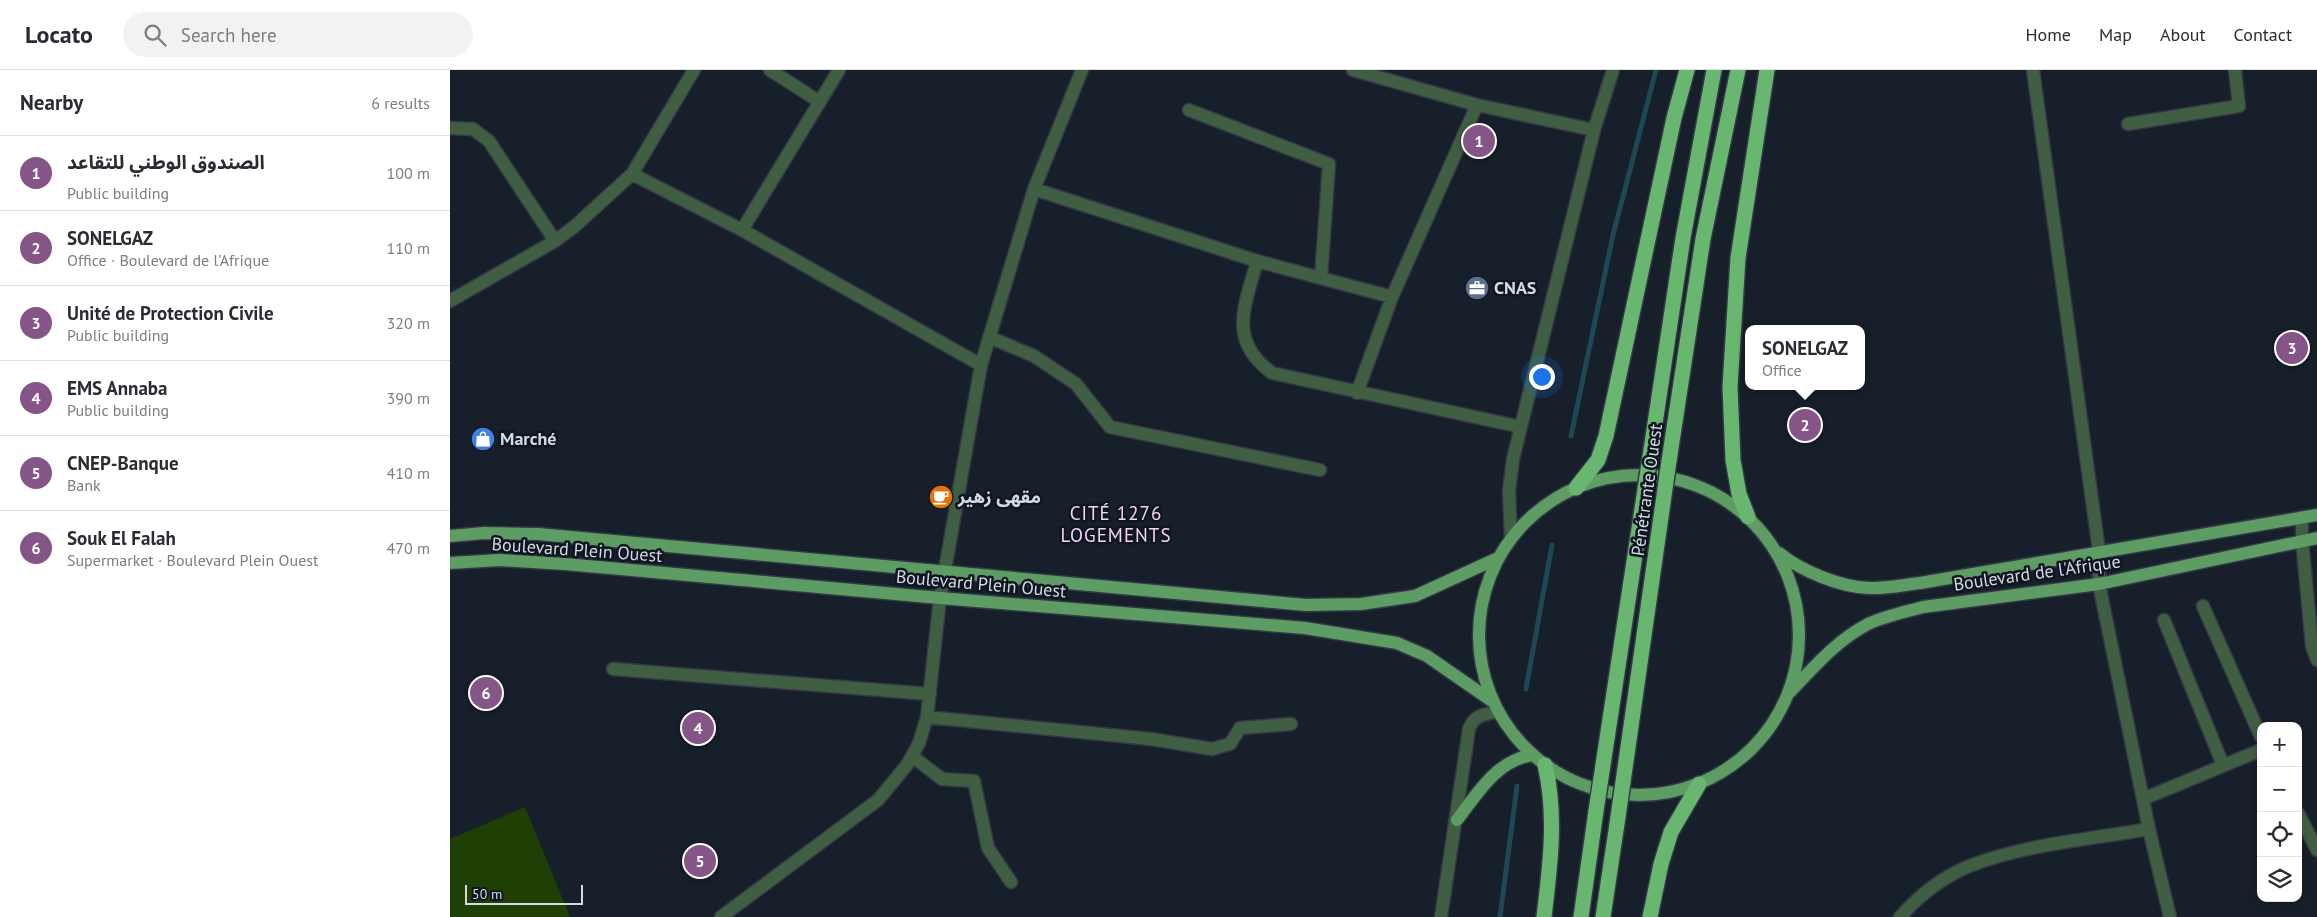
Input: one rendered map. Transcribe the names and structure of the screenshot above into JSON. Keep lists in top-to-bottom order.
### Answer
{
  "streets": {
    "highway": ["Pénétrante Ouest"],
    "main road": ["Boulevard Plein Ouest", "Boulevard de l'Afrique"]
  },
  "districts": ["CITÉ 1276 LOGEMENTS"],
  "places": {
    "office": ["CNAS"],
    "shop": ["Marché"],
    "cafe": ["مقهى زهير"]
  },
  "scale_bar": "50 m",
  "page": {
    "header": "Locato",
    "search": "Search here",
    "nav": [
      "Home",
      "Map",
      "About",
      "Contact"
    ],
    "heading": ["Nearby", "6 results"],
    "pins": [
      "1",
      "3",
      "2",
      "6",
      "4",
      "5"
    ],
    "list": [
      {
        "mark": "1",
        "name": "الصندوق الوطني للتقاعد",
        "note": "Public building",
        "value": "100 m"
      },
      {
        "mark": "2",
        "name": "SONELGAZ",
        "note": "Office · Boulevard de l'Afrique",
        "value": "110 m"
      },
      {
        "mark": "3",
        "name": "Unité de Protection Civile",
        "note": "Public building",
        "value": "320 m"
      },
      {
        "mark": "4",
        "name": "EMS Annaba",
        "note": "Public building",
        "value": "390 m"
      },
      {
        "mark": "5",
        "name": "CNEP-Banque",
        "note": "Bank",
        "value": "410 m"
      },
      {
        "mark": "6",
        "name": "Souk El Falah",
        "note": "Supermarket · Boulevard Plein Ouest",
        "value": "470 m"
      }
    ],
    "popup": ["SONELGAZ", "Office"],
    "map_buttons": ["+", "−"],
    "scale": "50 m"
  }
}
